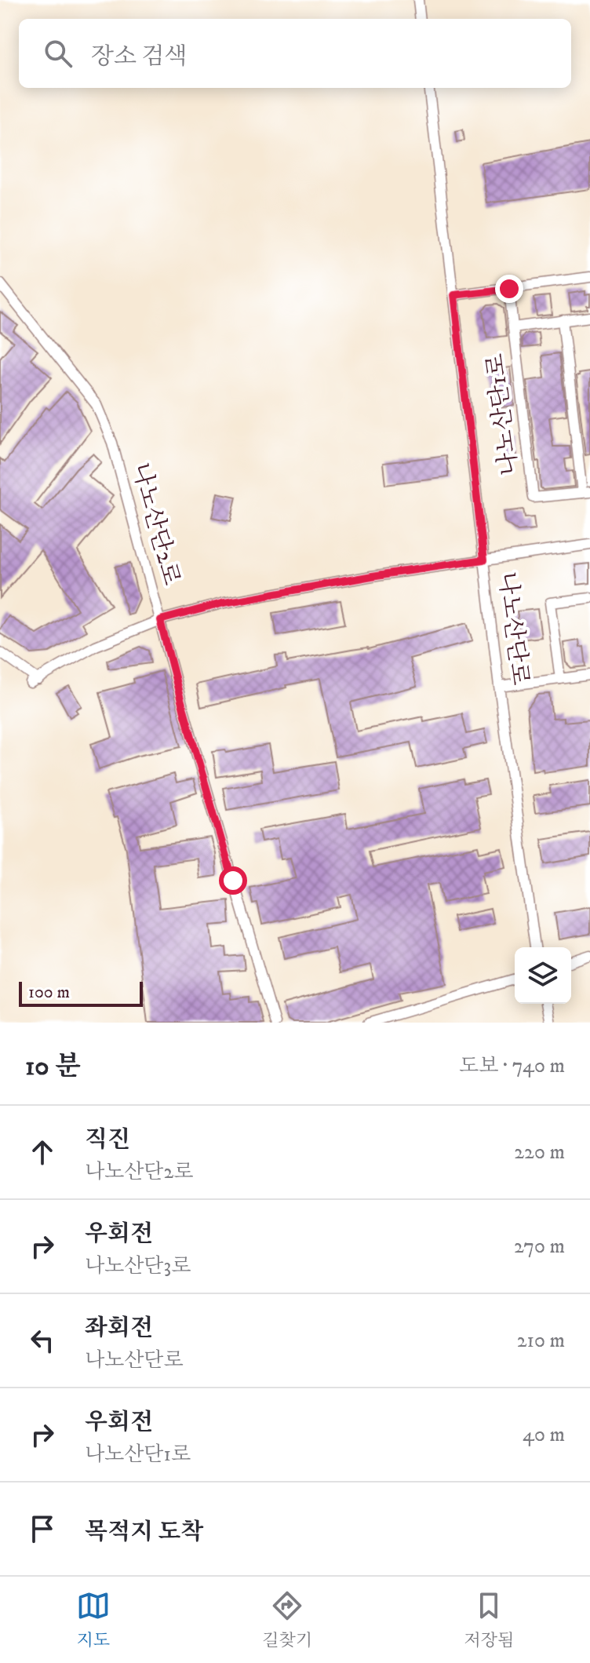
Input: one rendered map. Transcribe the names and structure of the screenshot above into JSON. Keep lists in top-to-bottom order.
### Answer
{
  "streets": {
    "street": ["나노산단1로", "나노산단2로", "나노산단로"]
  },
  "scale_bar": "100 m",
  "page": {
    "search": "장소 검색",
    "scale": "100 m",
    "heading": ["10 분", "도보 · 740 m"],
    "list": [
      ["직진", "나노산단2로", "220 m"],
      ["우회전", "나노산단3로", "270 m"],
      ["좌회전", "나노산단로", "210 m"],
      ["우회전", "나노산단1로", "40 m"],
      "목적지 도착"
    ],
    "nav": ["지도", "길찾기", "저장됨"]
  }
}
